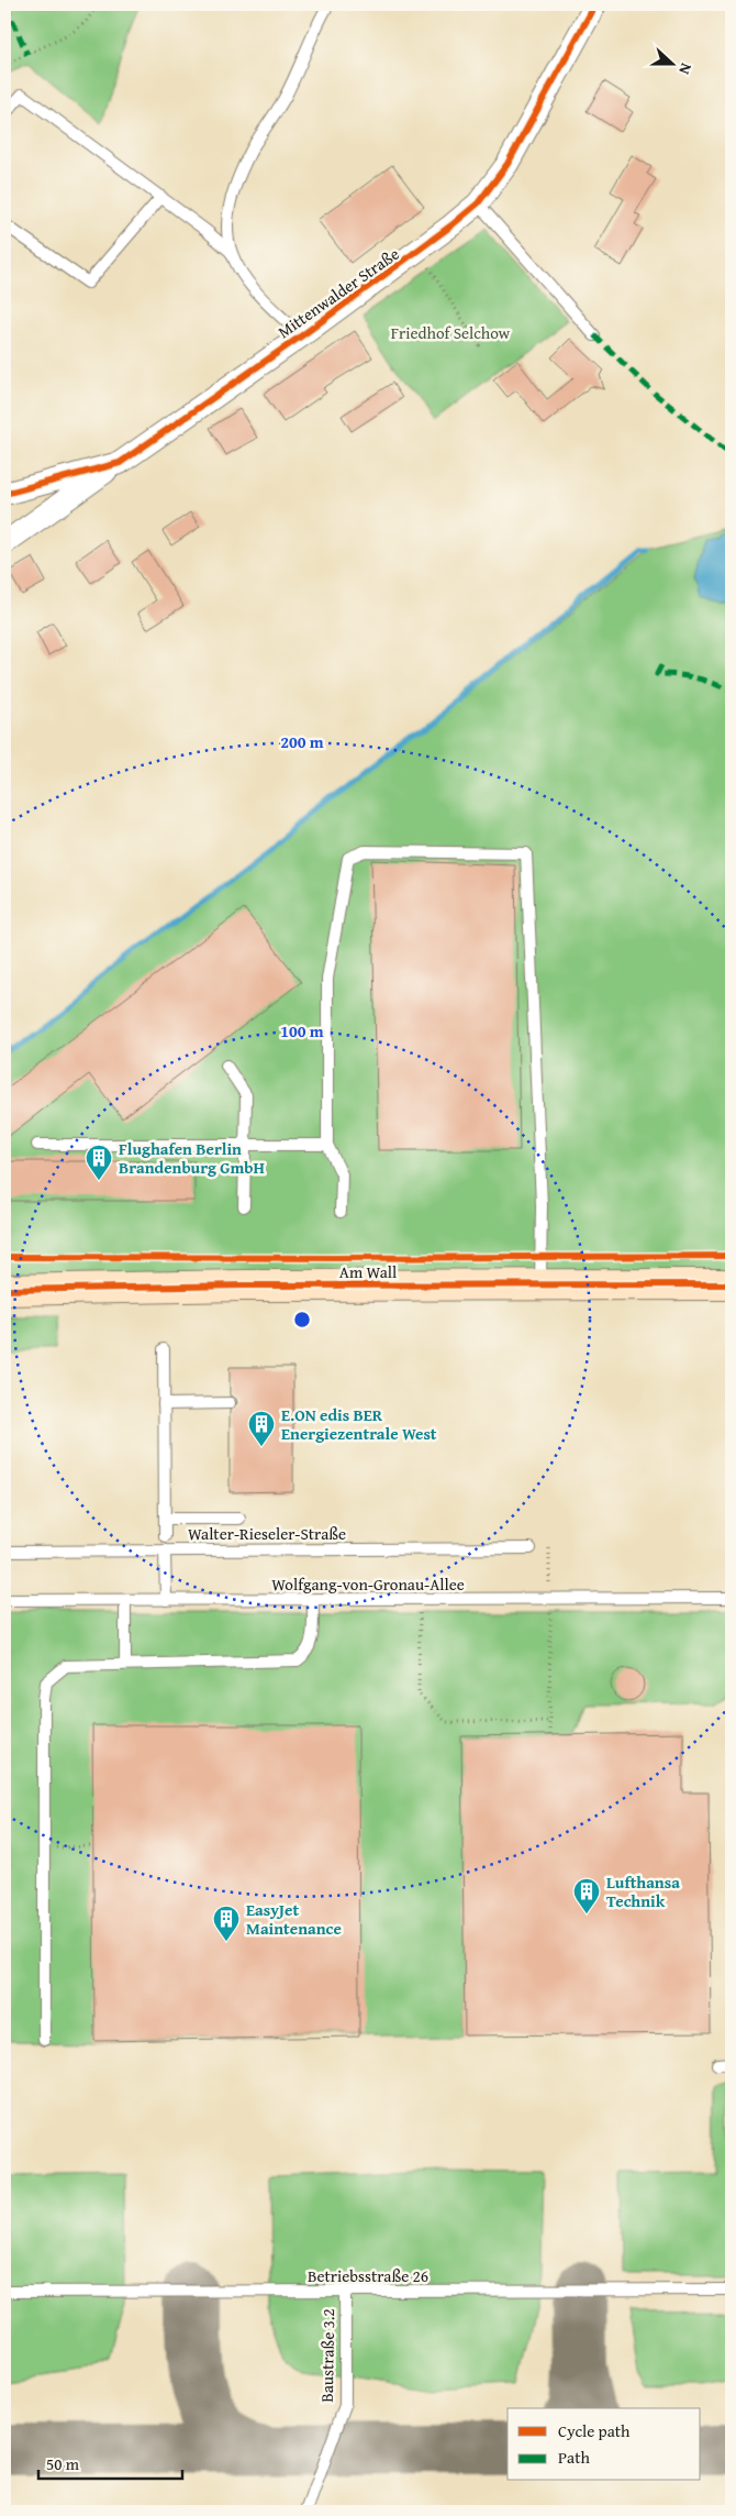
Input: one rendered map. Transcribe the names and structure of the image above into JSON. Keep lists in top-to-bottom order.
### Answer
{
  "streets": {
    "street": ["Mittenwalder Straße", "Am Wall"],
    "lane": [
      "Walter-Rieseler-Straße",
      "Wolfgang-von-Gronau-Allee",
      "Betriebsstraße 26",
      "Baustraße 3.2"
    ]
  },
  "crossings": [
    ["Betriebsstraße 26", "Baustraße 3.2"]
  ],
  "parks": ["Friedhof Selchow"],
  "places": {
    "building": [
      "Flughafen Berlin Brandenburg GmbH",
      "E.ON edis BER Energiezentrale West",
      "Lufthansa Technik",
      "EasyJet Maintenance"
    ]
  },
  "legend": ["Cycle path", "Path"],
  "scale_bar": "50 m",
  "north": "right",
  "rings": ["200 m", "100 m"]
}
